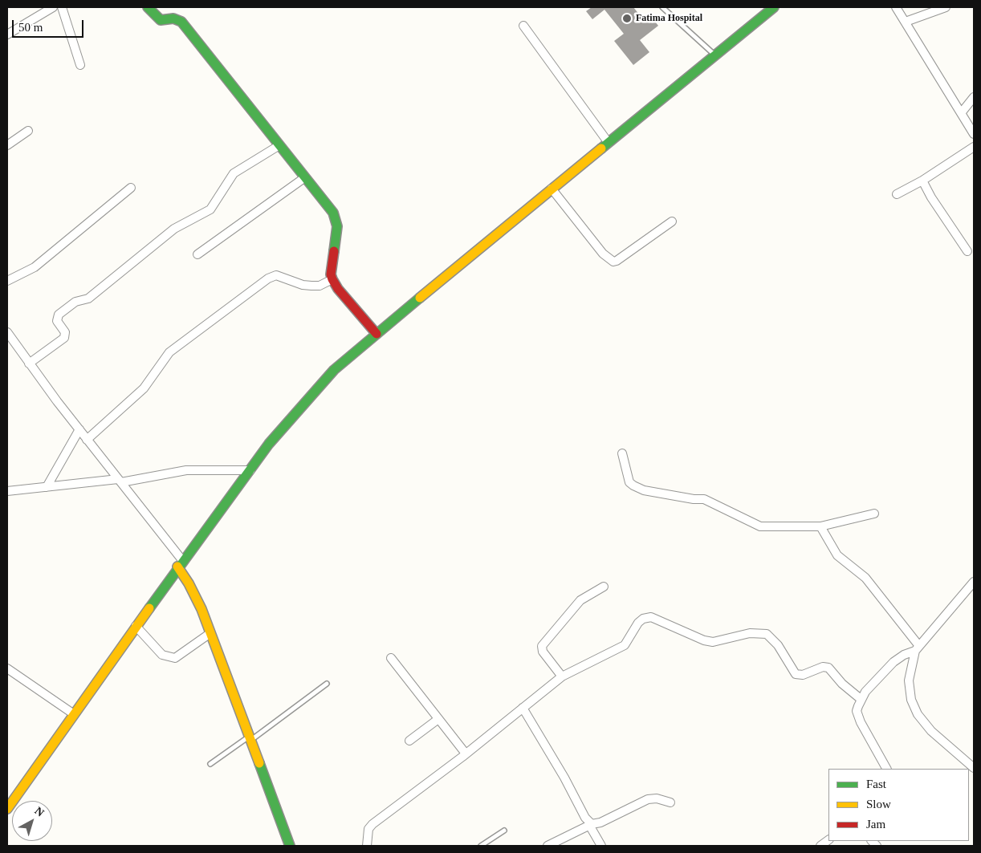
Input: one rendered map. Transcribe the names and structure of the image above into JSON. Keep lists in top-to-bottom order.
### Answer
{
  "places": ["Fatima Hospital"],
  "legend": ["Fast", "Slow", "Jam"],
  "scale_bar": "50 m",
  "north": "top right"
}
